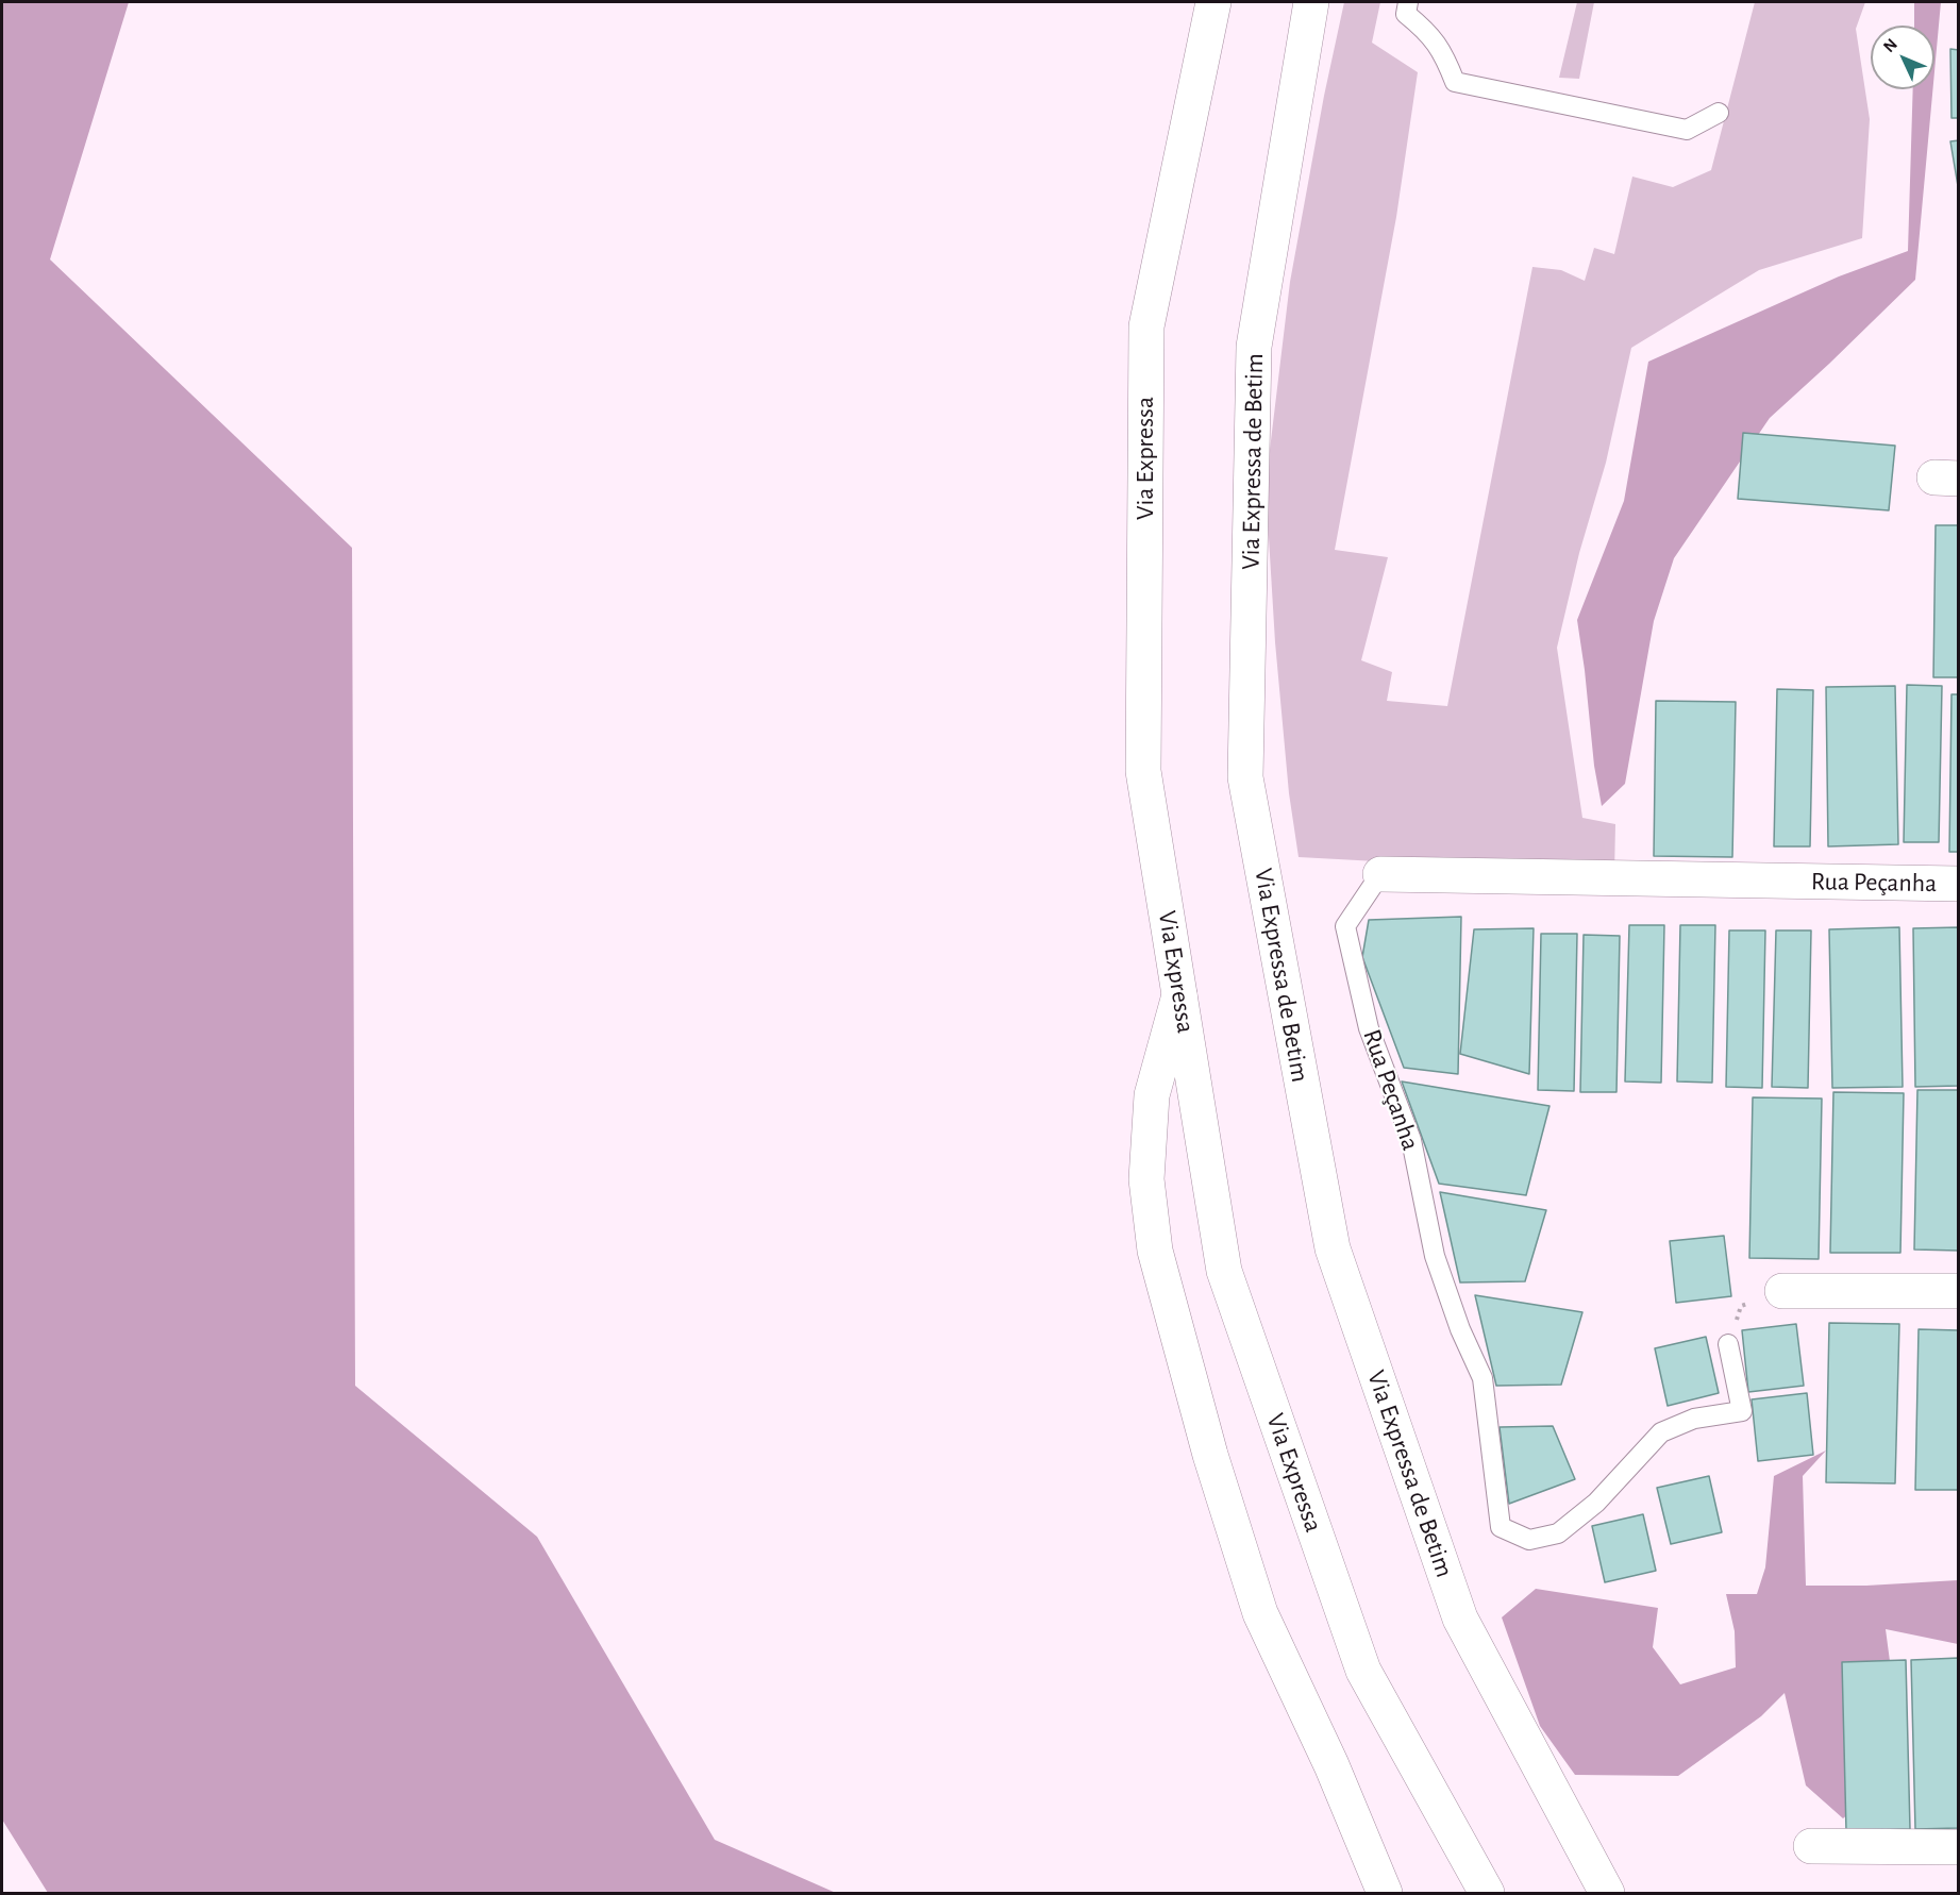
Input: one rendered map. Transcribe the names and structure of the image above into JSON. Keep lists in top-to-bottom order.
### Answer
{
  "streets": {
    "main road": ["Via Expressa", "Via Expressa de Betim", "Rua Peçanha"]
  },
  "north": "top left"
}
